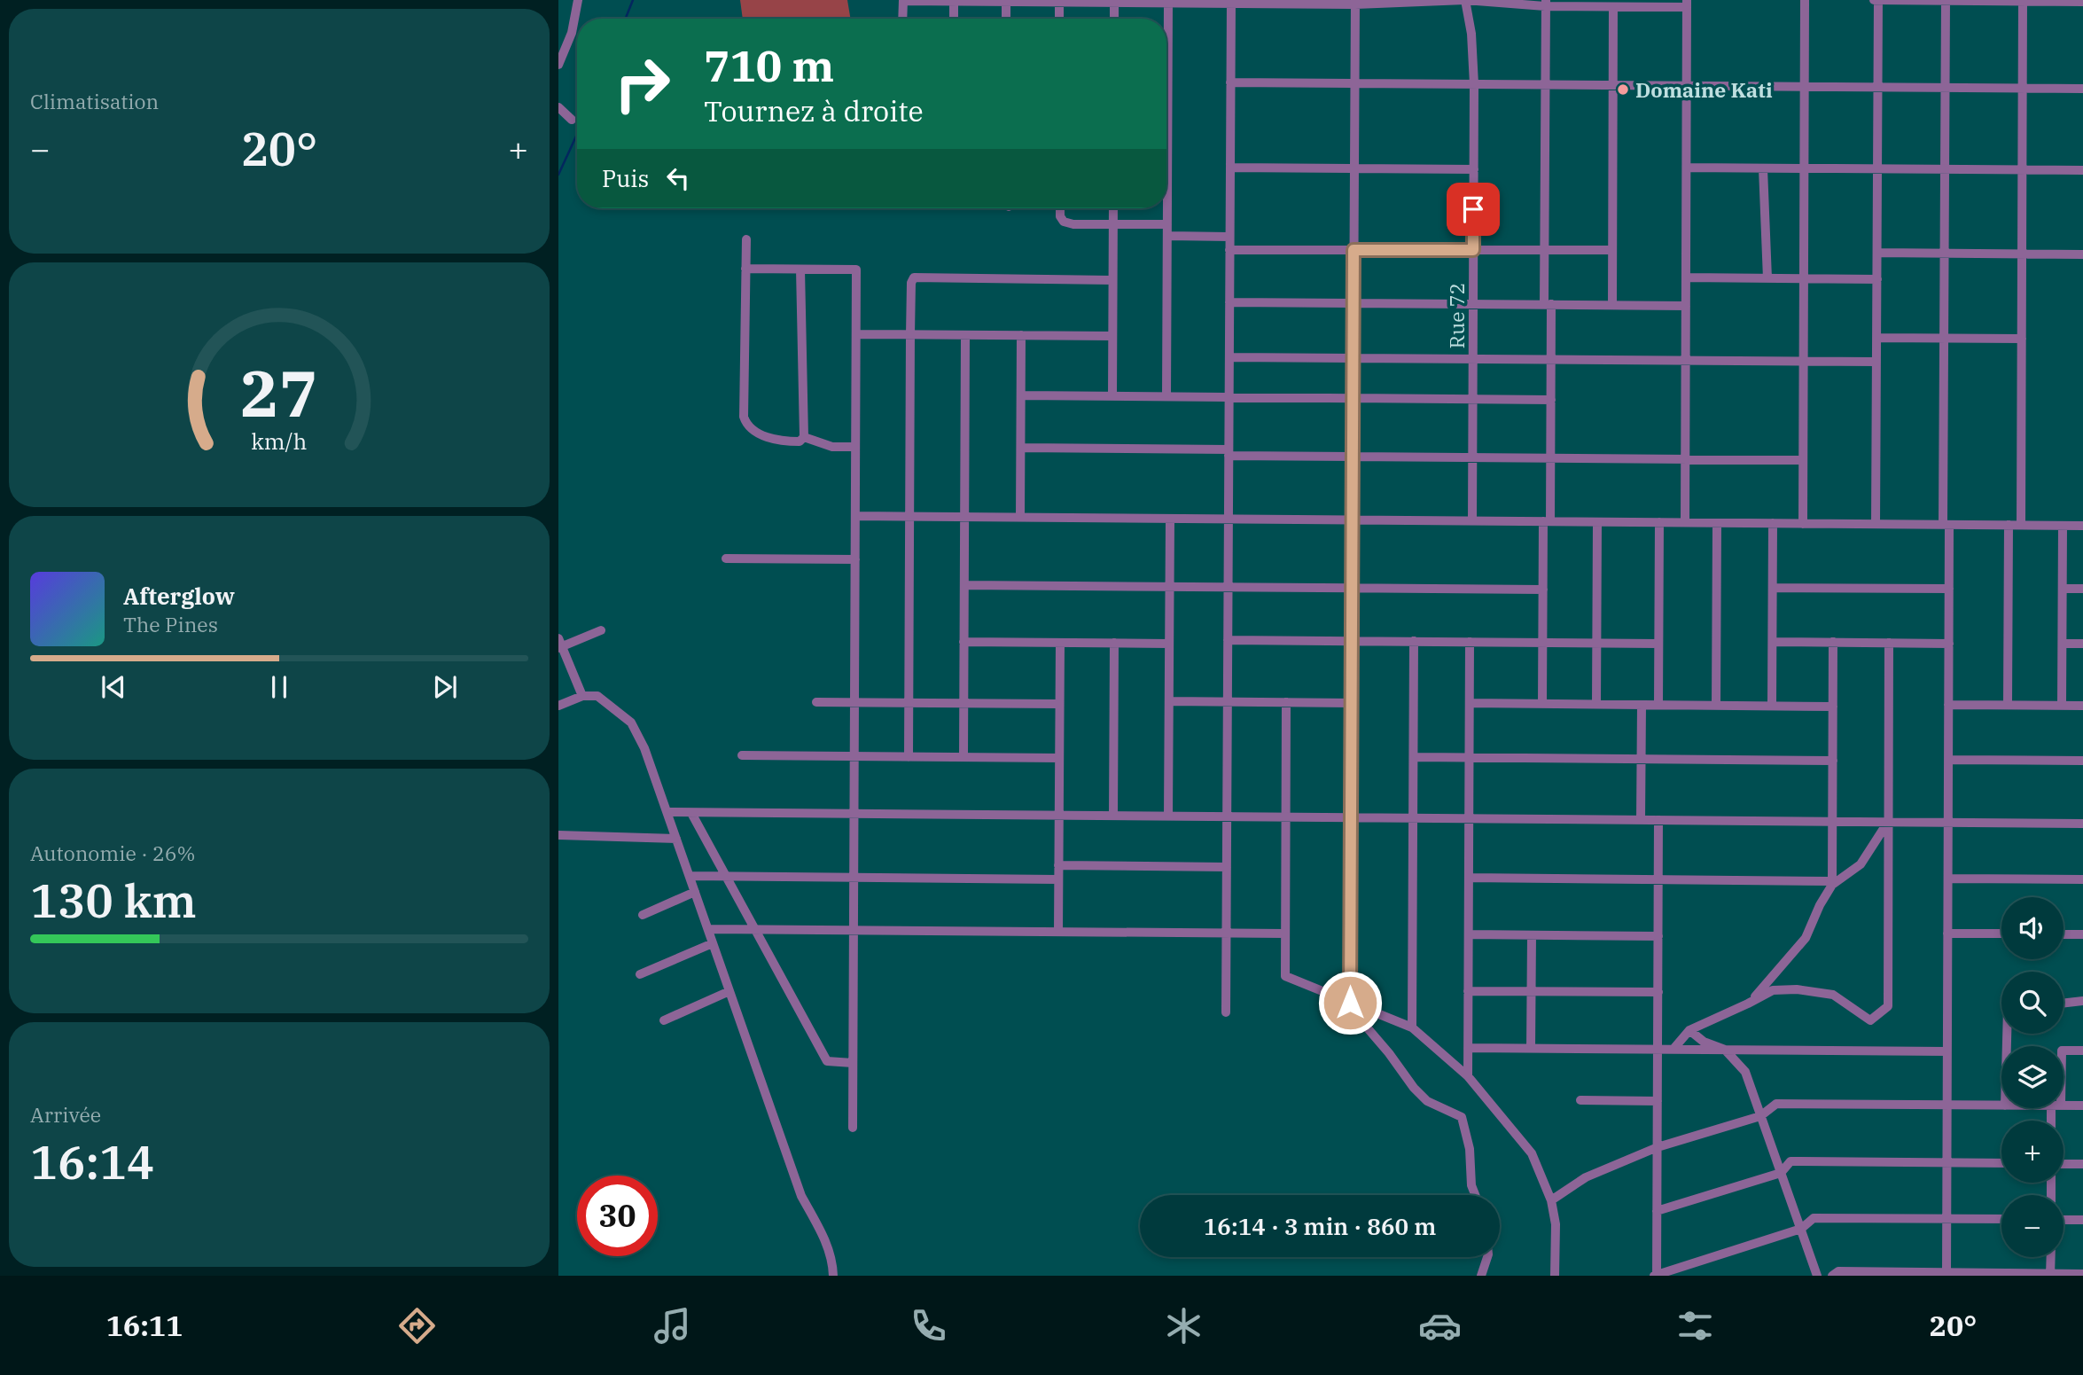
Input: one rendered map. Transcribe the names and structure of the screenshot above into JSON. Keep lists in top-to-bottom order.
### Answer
{
  "streets": {
    "street": ["Rue 72"]
  },
  "places": ["Domaine Kati"],
  "page": {
    "tile": [
      "Climatisation",
      ["Autonomie · 26%", "130 km"],
      ["Arrivée", "16:14"]
    ],
    "turn": ["710 m", "Tournez à droite"],
    "heat": ["−", "20°", "+"],
    "then": "Puis",
    "song": ["Afterglow", "The Pines"],
    "map_buttons": ["+", "−"],
    "limit": "30",
    "trip": "16:14 · 3 min · 860 m",
    "tabs": ["16:11", "20°"],
    "gauge": ["27", "km/h"]
  }
}
